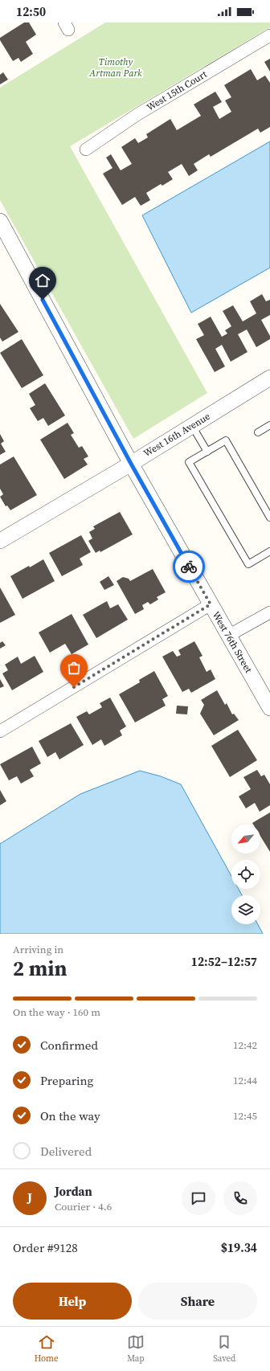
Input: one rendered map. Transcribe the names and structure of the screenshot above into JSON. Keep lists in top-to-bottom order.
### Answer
{
  "streets": {
    "street": ["West 15th Court", "West 16th Avenue", "West 76th Street"]
  },
  "crossings": [
    ["West 16th Avenue", "West 76th Street"]
  ],
  "parks": ["Timothy Artman Park"],
  "north": "bottom left",
  "page": {
    "status": "12:50",
    "heading": ["2 min", "Arriving in", "12:52–12:57"],
    "panel": [
      "Jordan",
      "Courier · 4.6",
      "Order #9128",
      "$19.34"
    ],
    "bar": "On the way · 160 m",
    "list": [
      ["Confirmed", "12:42"],
      ["Preparing", "12:44"],
      ["On the way", "12:45"],
      "Delivered"
    ],
    "round": "J",
    "buttons": ["Help", "Share"],
    "tabs": ["Home", "Map", "Saved"]
  }
}
